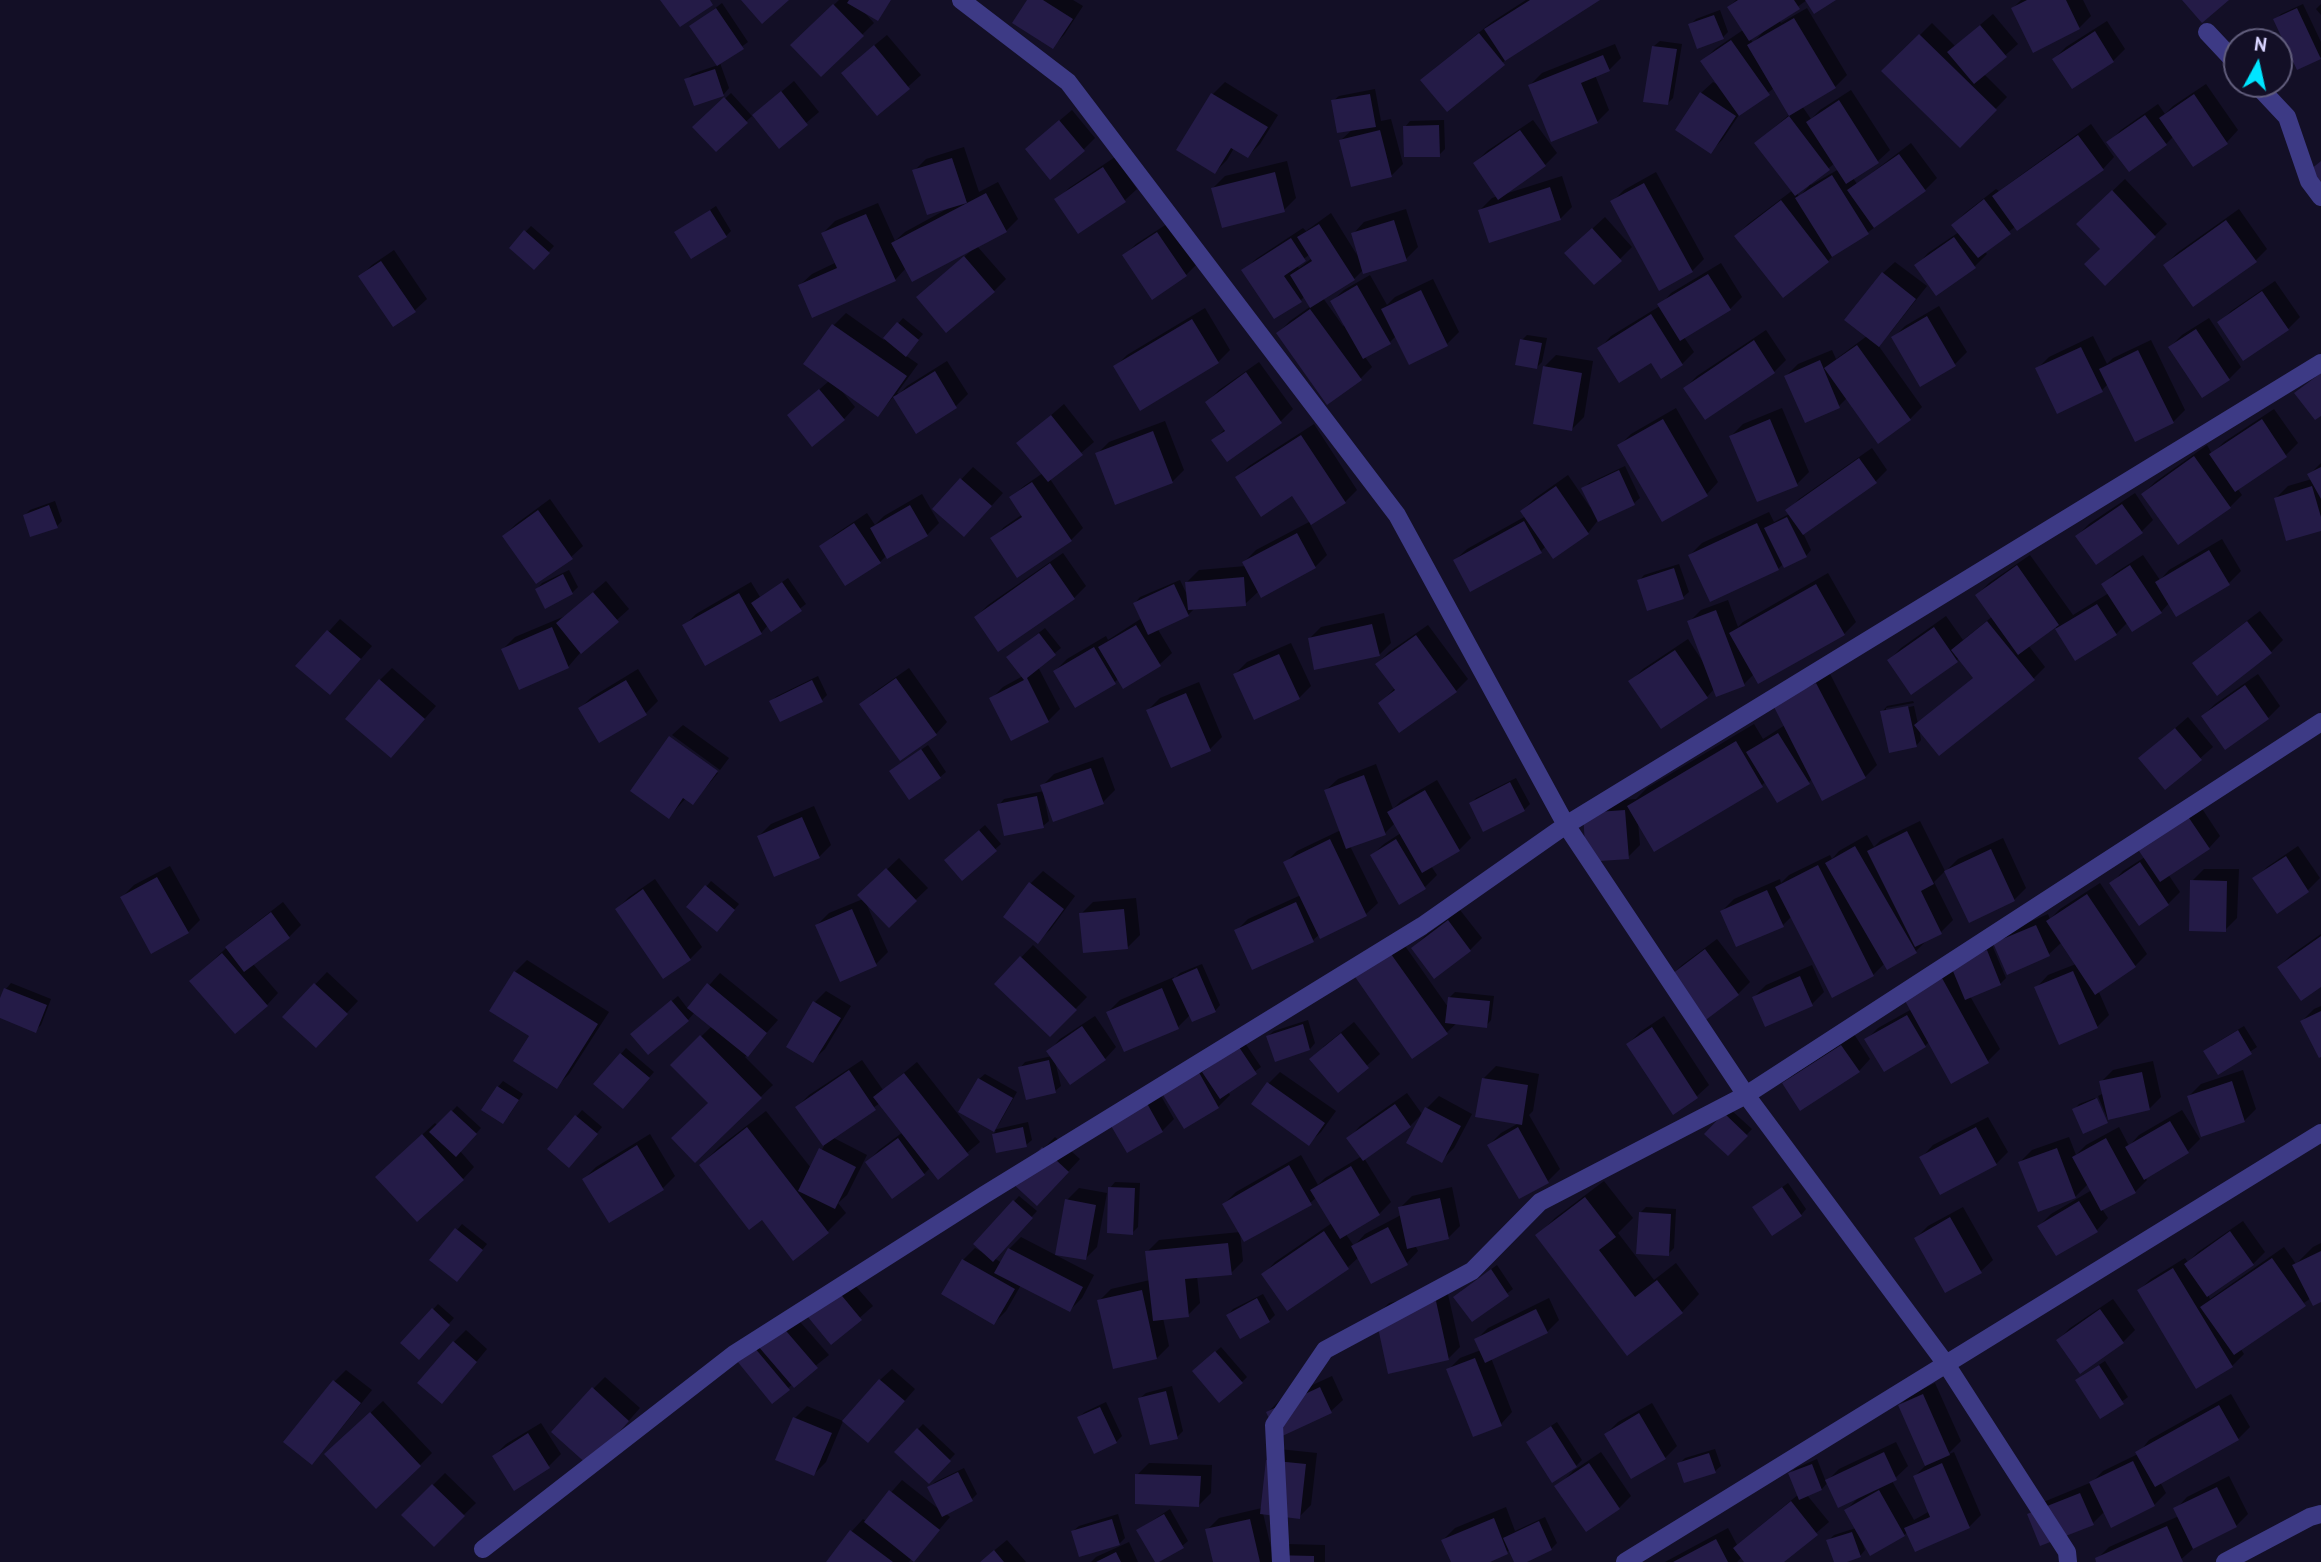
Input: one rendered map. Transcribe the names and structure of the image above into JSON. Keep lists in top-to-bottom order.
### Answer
{
  "north": "top"
}
